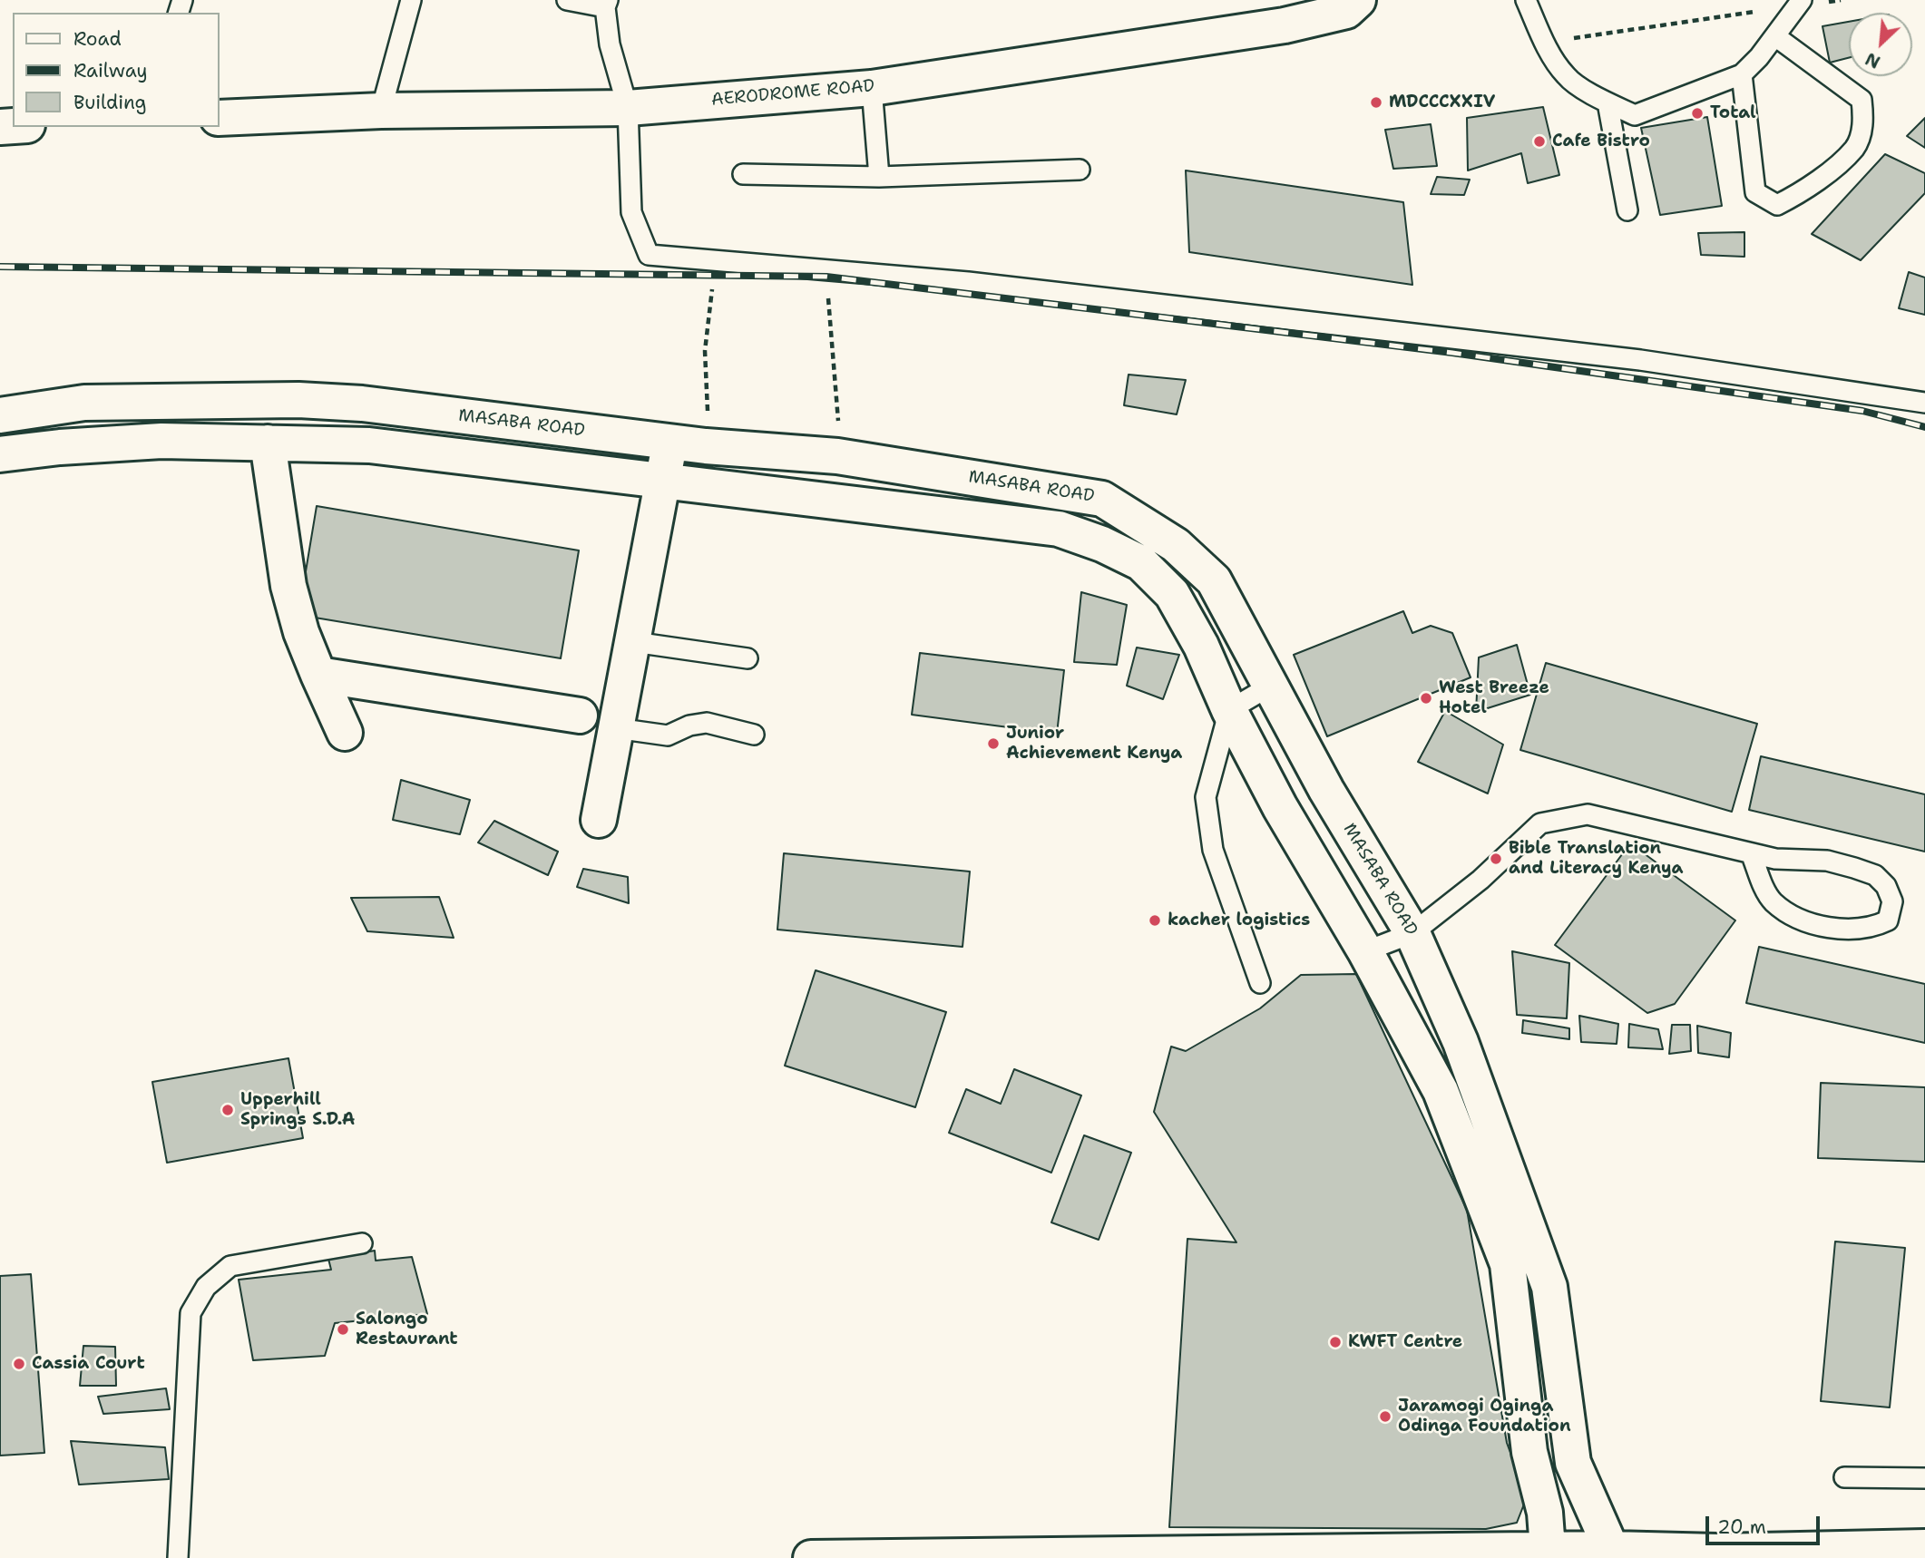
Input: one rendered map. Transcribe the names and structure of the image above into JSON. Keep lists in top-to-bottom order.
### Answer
{
  "streets": {
    "street": ["AERODROME ROAD", "MASABA ROAD"]
  },
  "places": [
    "MDCCCXXIV",
    "Total",
    "Cafe Bistro",
    "West Breeze Hotel",
    "Junior Achievement Kenya",
    "Bible Translation and Literacy Kenya",
    "kacher logistics",
    "Upperhill Springs S.D.A",
    "Salongo Restaurant",
    "KWFT Centre",
    "Cassia Court",
    "Jaramogi Oginga Odinga Foundation"
  ],
  "legend": ["Road", "Railway", "Building"],
  "scale_bar": "20 m",
  "north": "bottom left"
}
